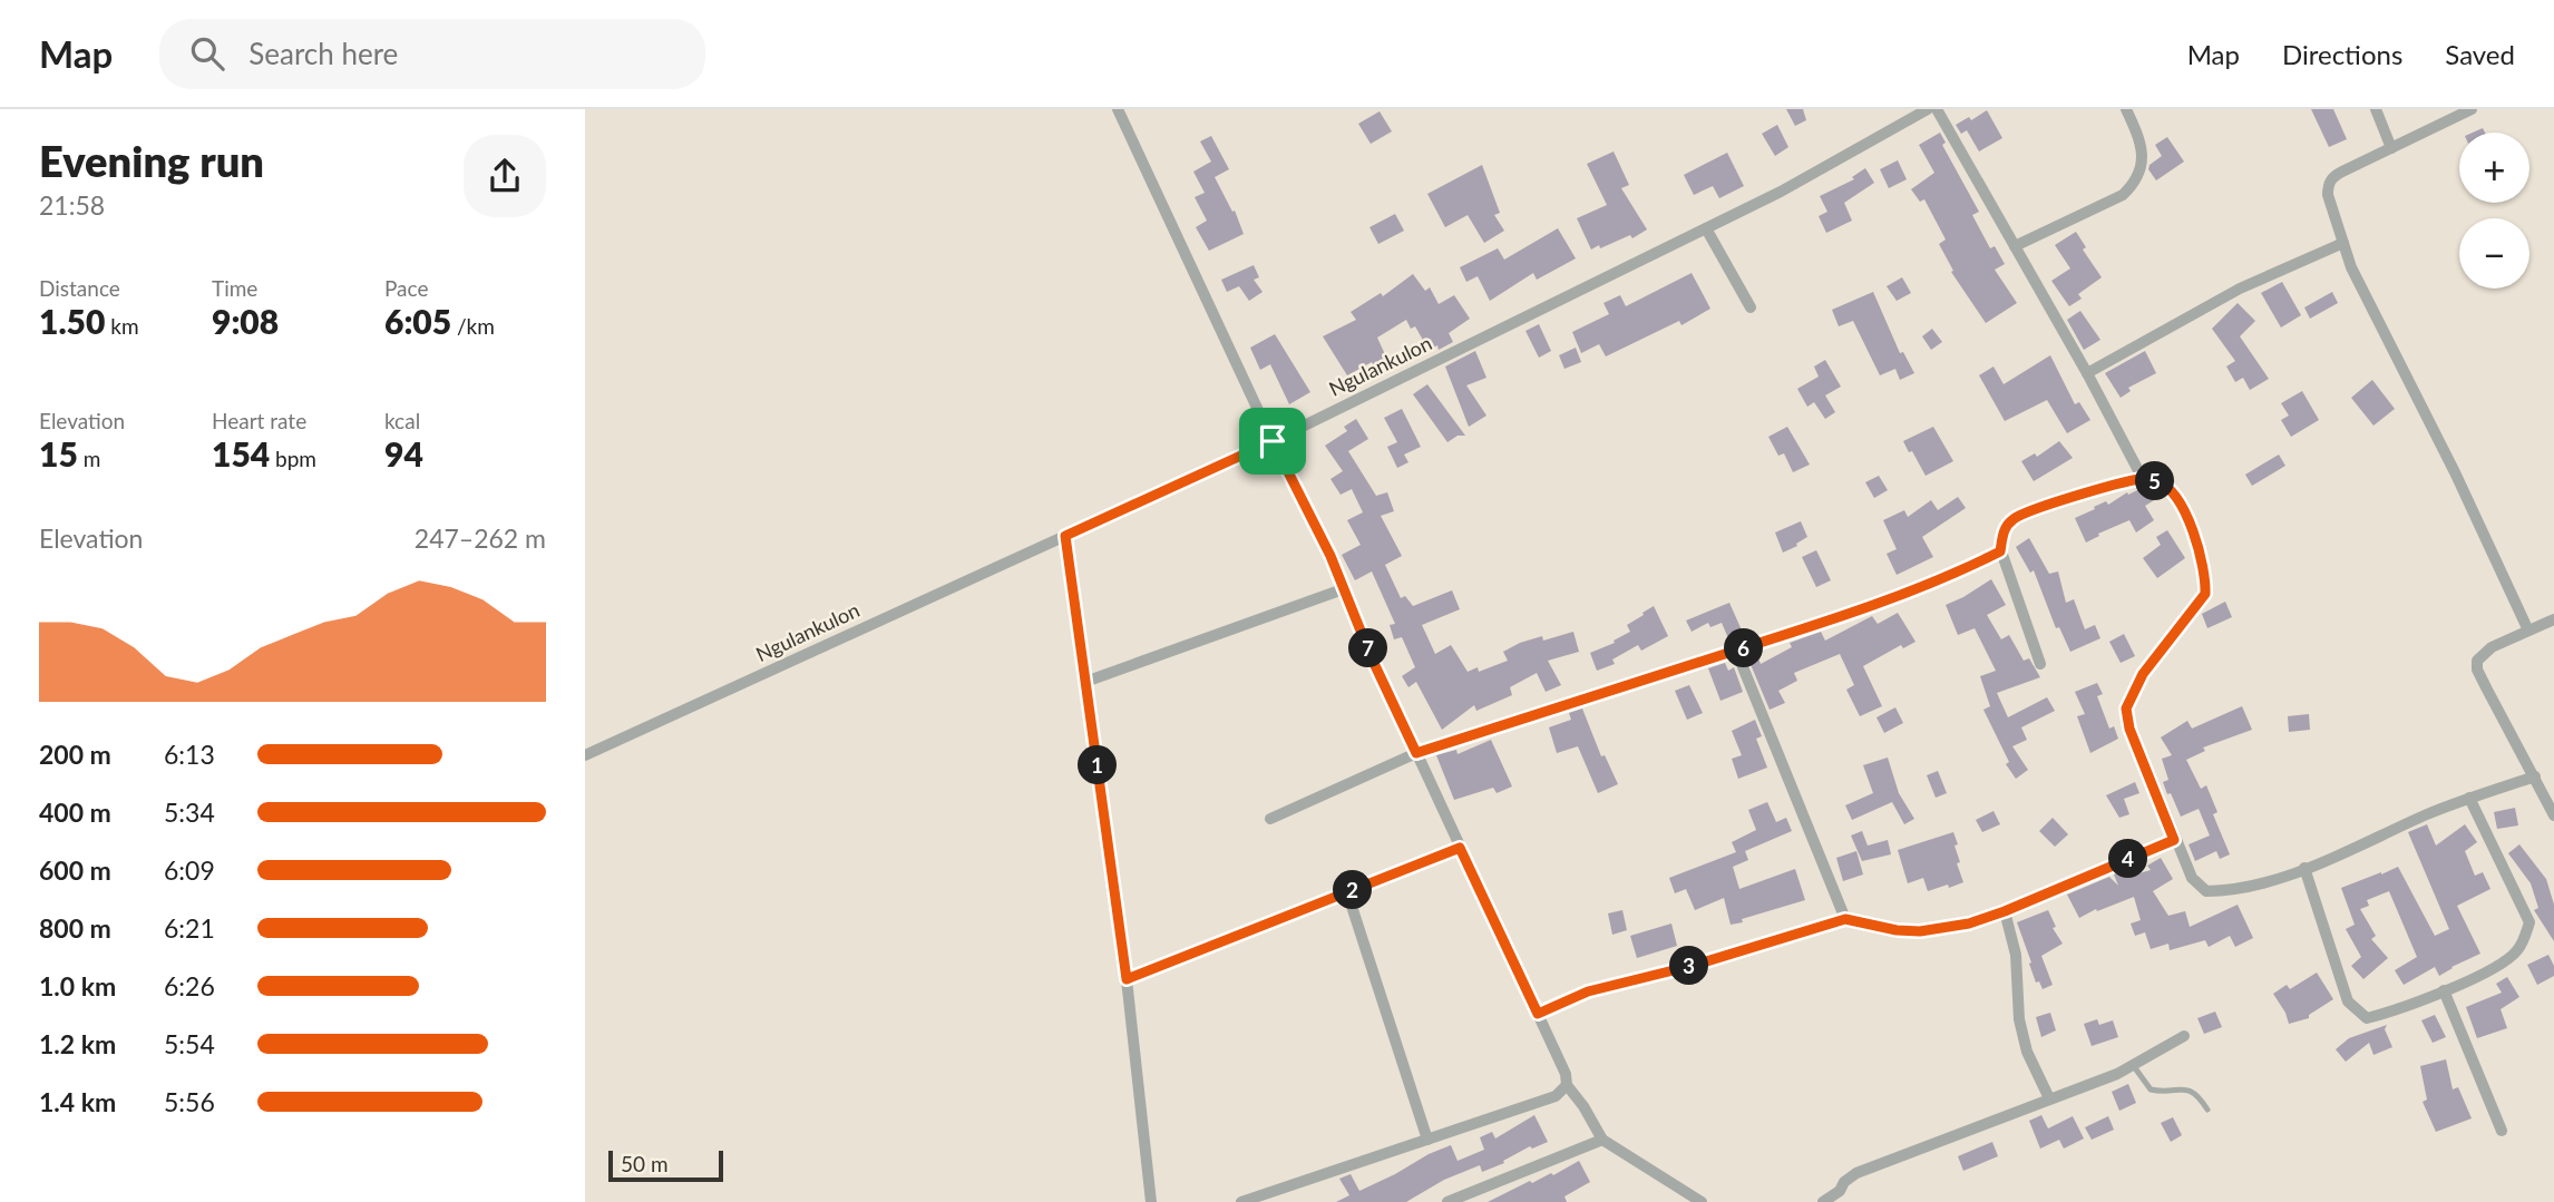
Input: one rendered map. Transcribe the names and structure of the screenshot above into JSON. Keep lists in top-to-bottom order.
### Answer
{
  "streets": {
    "street": ["Ngulankulon"]
  },
  "scale_bar": "50 m",
  "page": {
    "header": "Map",
    "search": "Search here",
    "nav": ["Map", "Directions", "Saved"],
    "heading": ["Evening run", "21:58"],
    "map_buttons": ["+", "−"],
    "stats": [
      ["Distance", "1.50 km"],
      ["Time", "9:08"],
      ["Pace", "6:05 /km"],
      ["Elevation", "15 m"],
      ["Heart rate", "154 bpm"],
      ["kcal", "94"]
    ],
    "pins": [
      "5",
      "6",
      "7",
      "1",
      "4",
      "2",
      "3"
    ],
    "chart": ["Elevation", "247–262 m"],
    "list": [
      {
        "name": "200 m",
        "note": "6:13"
      },
      {
        "name": "400 m",
        "note": "5:34"
      },
      {
        "name": "600 m",
        "note": "6:09"
      },
      {
        "name": "800 m",
        "note": "6:21"
      },
      {
        "name": "1.0 km",
        "note": "6:26"
      },
      {
        "name": "1.2 km",
        "note": "5:54"
      },
      {
        "name": "1.4 km",
        "note": "5:56"
      }
    ],
    "scale": "50 m"
  }
}
